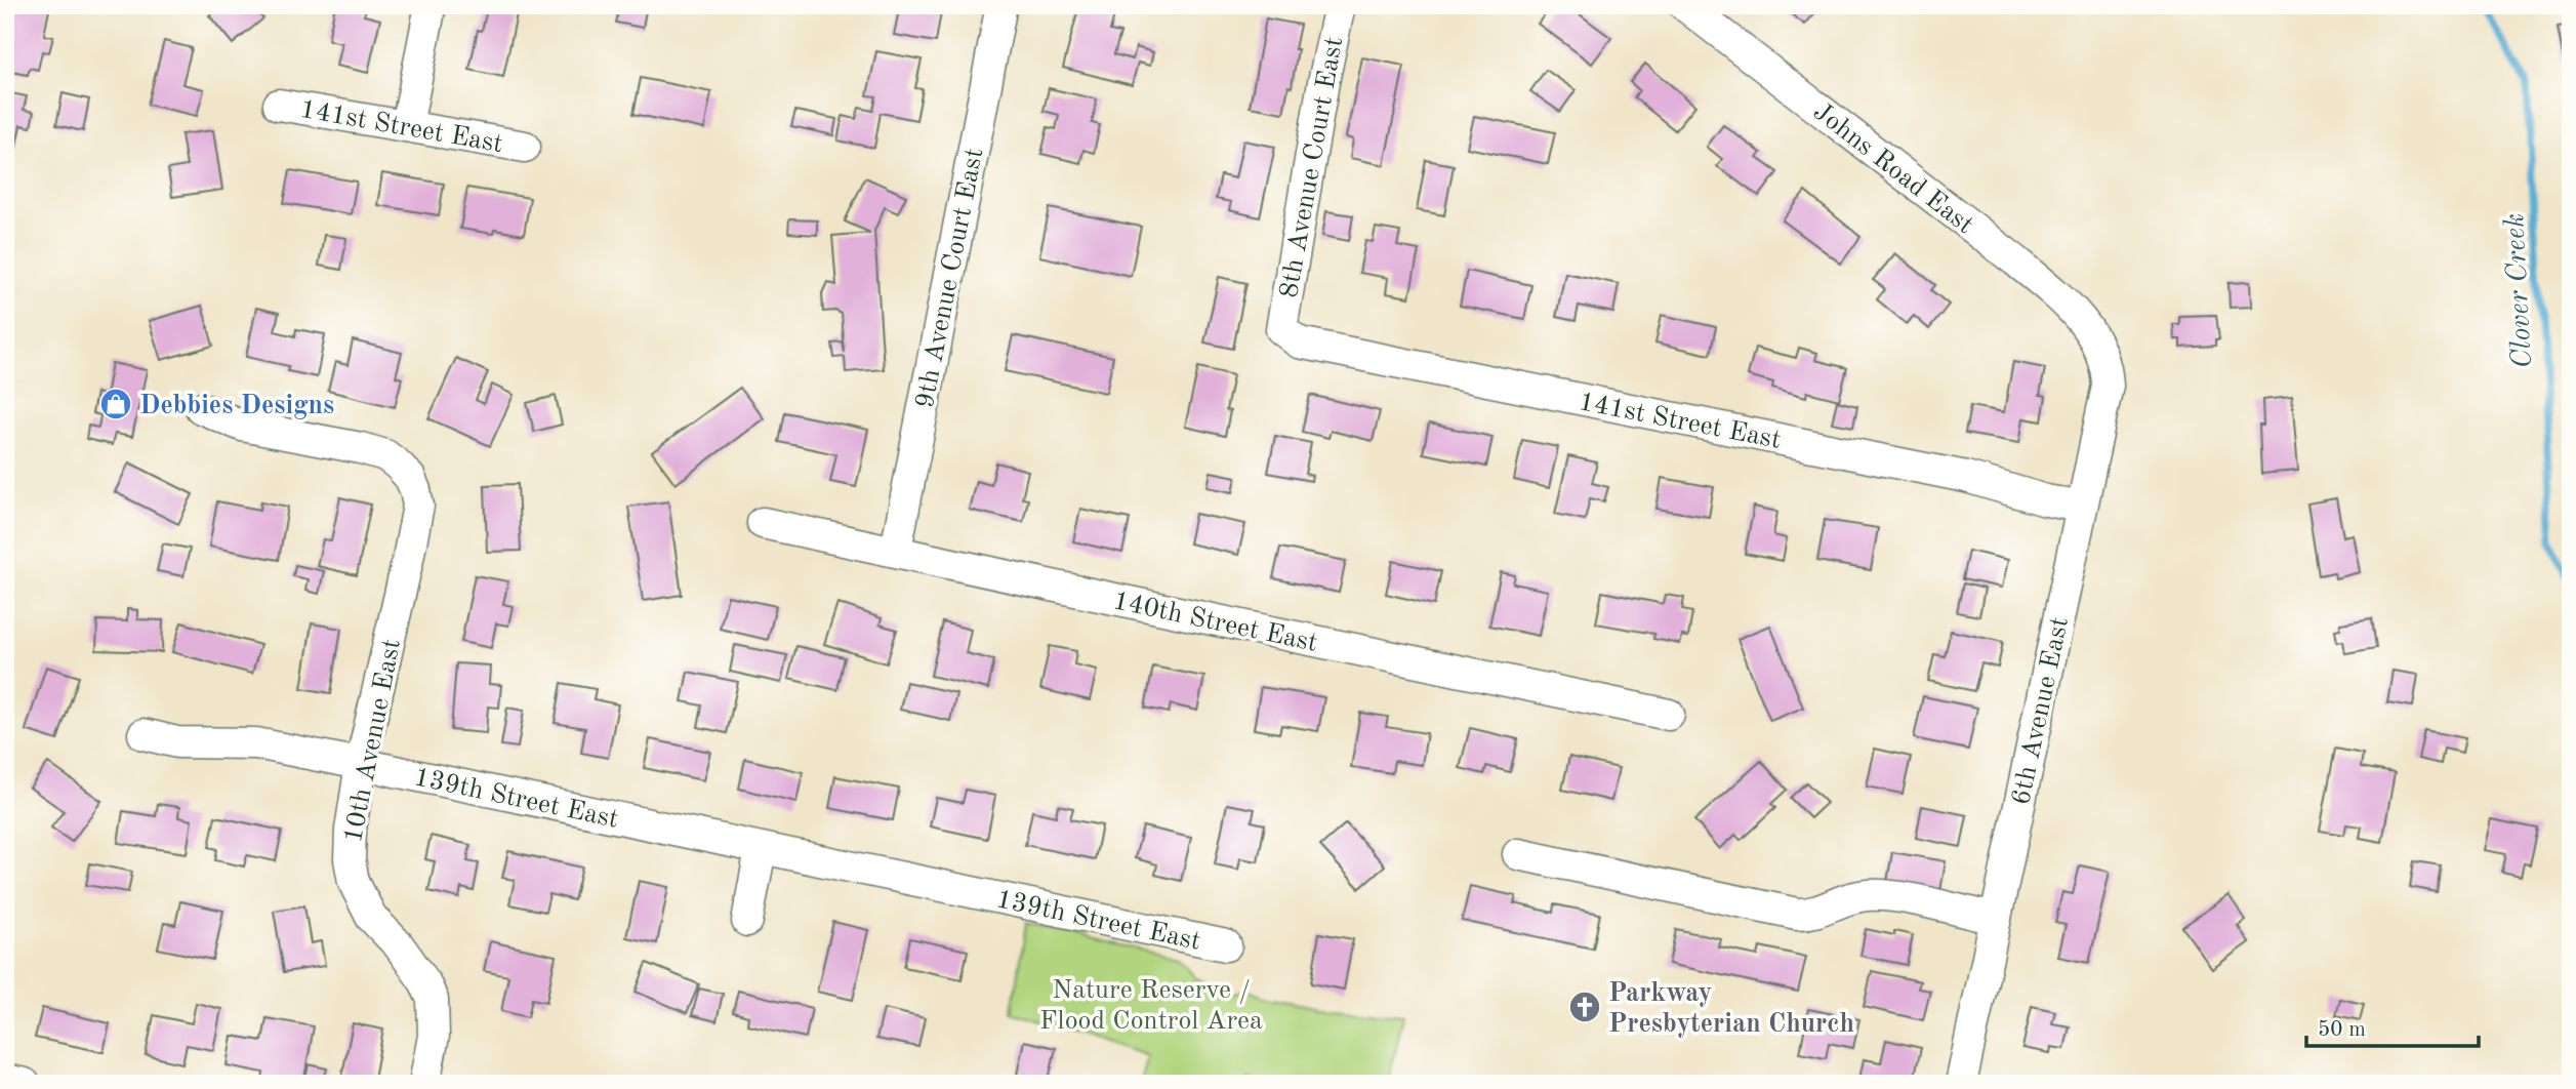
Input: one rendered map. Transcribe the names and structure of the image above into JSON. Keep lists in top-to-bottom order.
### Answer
{
  "streets": {
    "street": [
      "141st Street East",
      "8th Avenue Court East",
      "Johns Road East",
      "9th Avenue Court East",
      "140th Street East",
      "6th Avenue East",
      "10th Avenue East",
      "139th Street East"
    ]
  },
  "crossings": [
    ["141st Street East", "8th Avenue Court East"],
    ["141st Street East", "6th Avenue East"],
    ["Johns Road East", "6th Avenue East"],
    ["9th Avenue Court East", "140th Street East"],
    ["10th Avenue East", "139th Street East"]
  ],
  "water": ["Clover Creek"],
  "parks": ["Nature Reserve / Flood Control Area"],
  "places": {
    "shop": ["Debbies Designs"],
    "church": ["Parkway Presbyterian Church"]
  },
  "scale_bar": "50 m"
}
